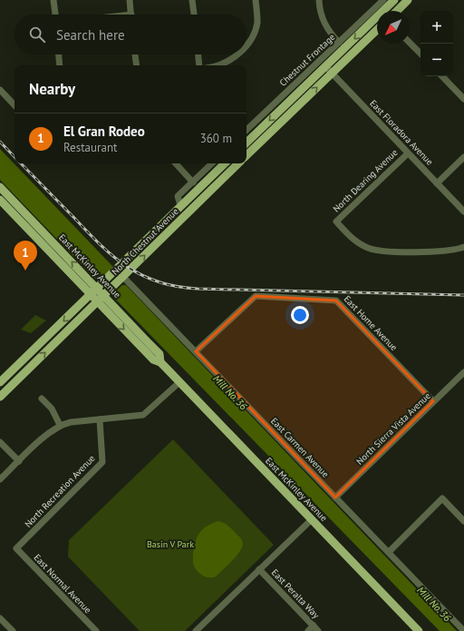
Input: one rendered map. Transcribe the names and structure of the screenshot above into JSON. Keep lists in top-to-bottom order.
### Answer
{
  "streets": {
    "main road": ["North Chestnut Avenue", "East McKinley Avenue"],
    "street": [
      "Chestnut Frontage",
      "East Floradora Avenue",
      "North Dearing Avenue",
      "East Home Avenue",
      "North Sierra Vista Avenue",
      "East Carmen Avenue",
      "North Recreation Avenue",
      "East Normal Avenue",
      "East Peralta Way"
    ]
  },
  "crossings": [
    ["East Floradora Avenue", "North Dearing Avenue"],
    ["North Chestnut Avenue", "East McKinley Avenue"],
    ["North Chestnut Avenue", "East Carmen Avenue"],
    ["East Home Avenue", "North Sierra Vista Avenue"],
    ["East Home Avenue", "East Carmen Avenue"],
    ["North Sierra Vista Avenue", "East Carmen Avenue"],
    ["North Recreation Avenue", "East Normal Avenue"]
  ],
  "water": ["Mill No. 36"],
  "parks": ["Basin V Park"],
  "north": "bottom left",
  "page": {
    "map_buttons": ["+", "−"],
    "search": "Search here",
    "heading": "Nearby",
    "list": [
      {
        "mark": "1",
        "name": "El Gran Rodeo",
        "note": "Restaurant",
        "value": "360 m"
      }
    ],
    "pins": "1"
  }
}
